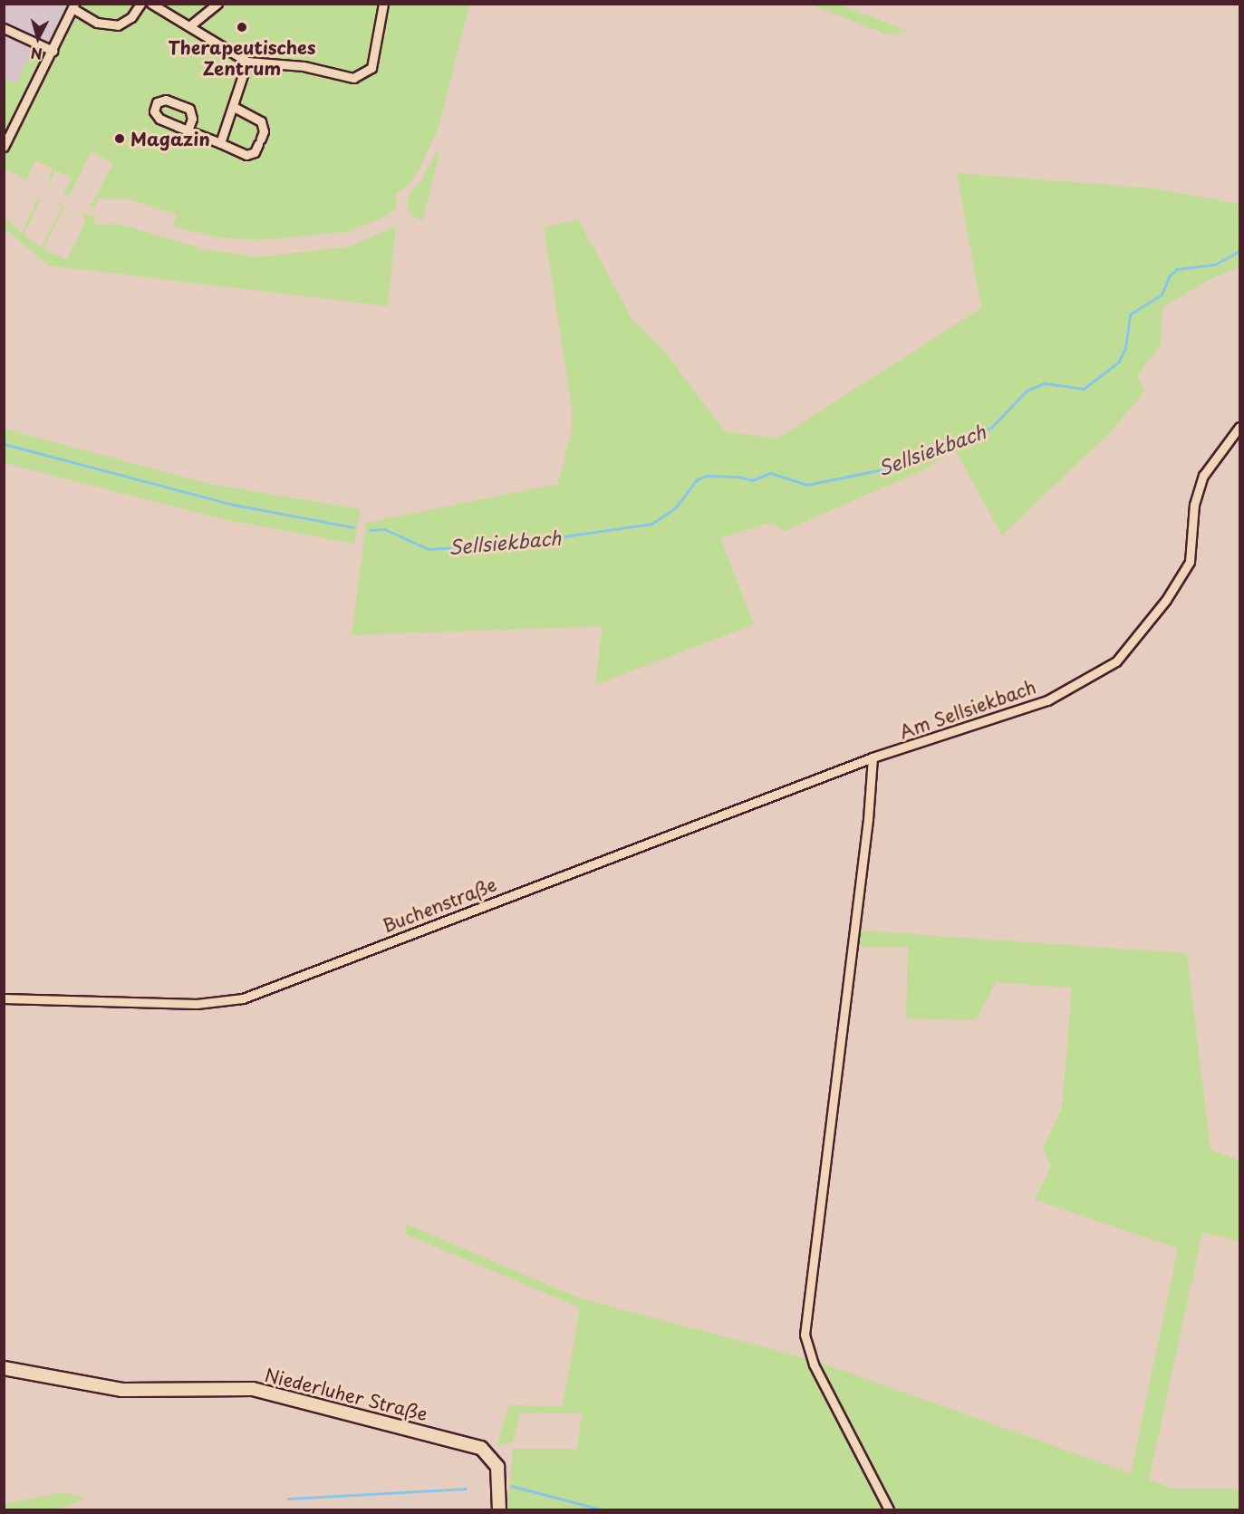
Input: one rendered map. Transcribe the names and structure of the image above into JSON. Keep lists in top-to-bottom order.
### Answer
{
  "streets": {
    "street": ["Am Sellsiekbach", "Buchenstraße", "Niederluher Straße"]
  },
  "crossings": [
    ["Am Sellsiekbach", "Buchenstraße"]
  ],
  "water": ["Sellsiekbach"],
  "places": ["Therapeutisches Zentrum", "Magazin"],
  "north": "bottom"
}
